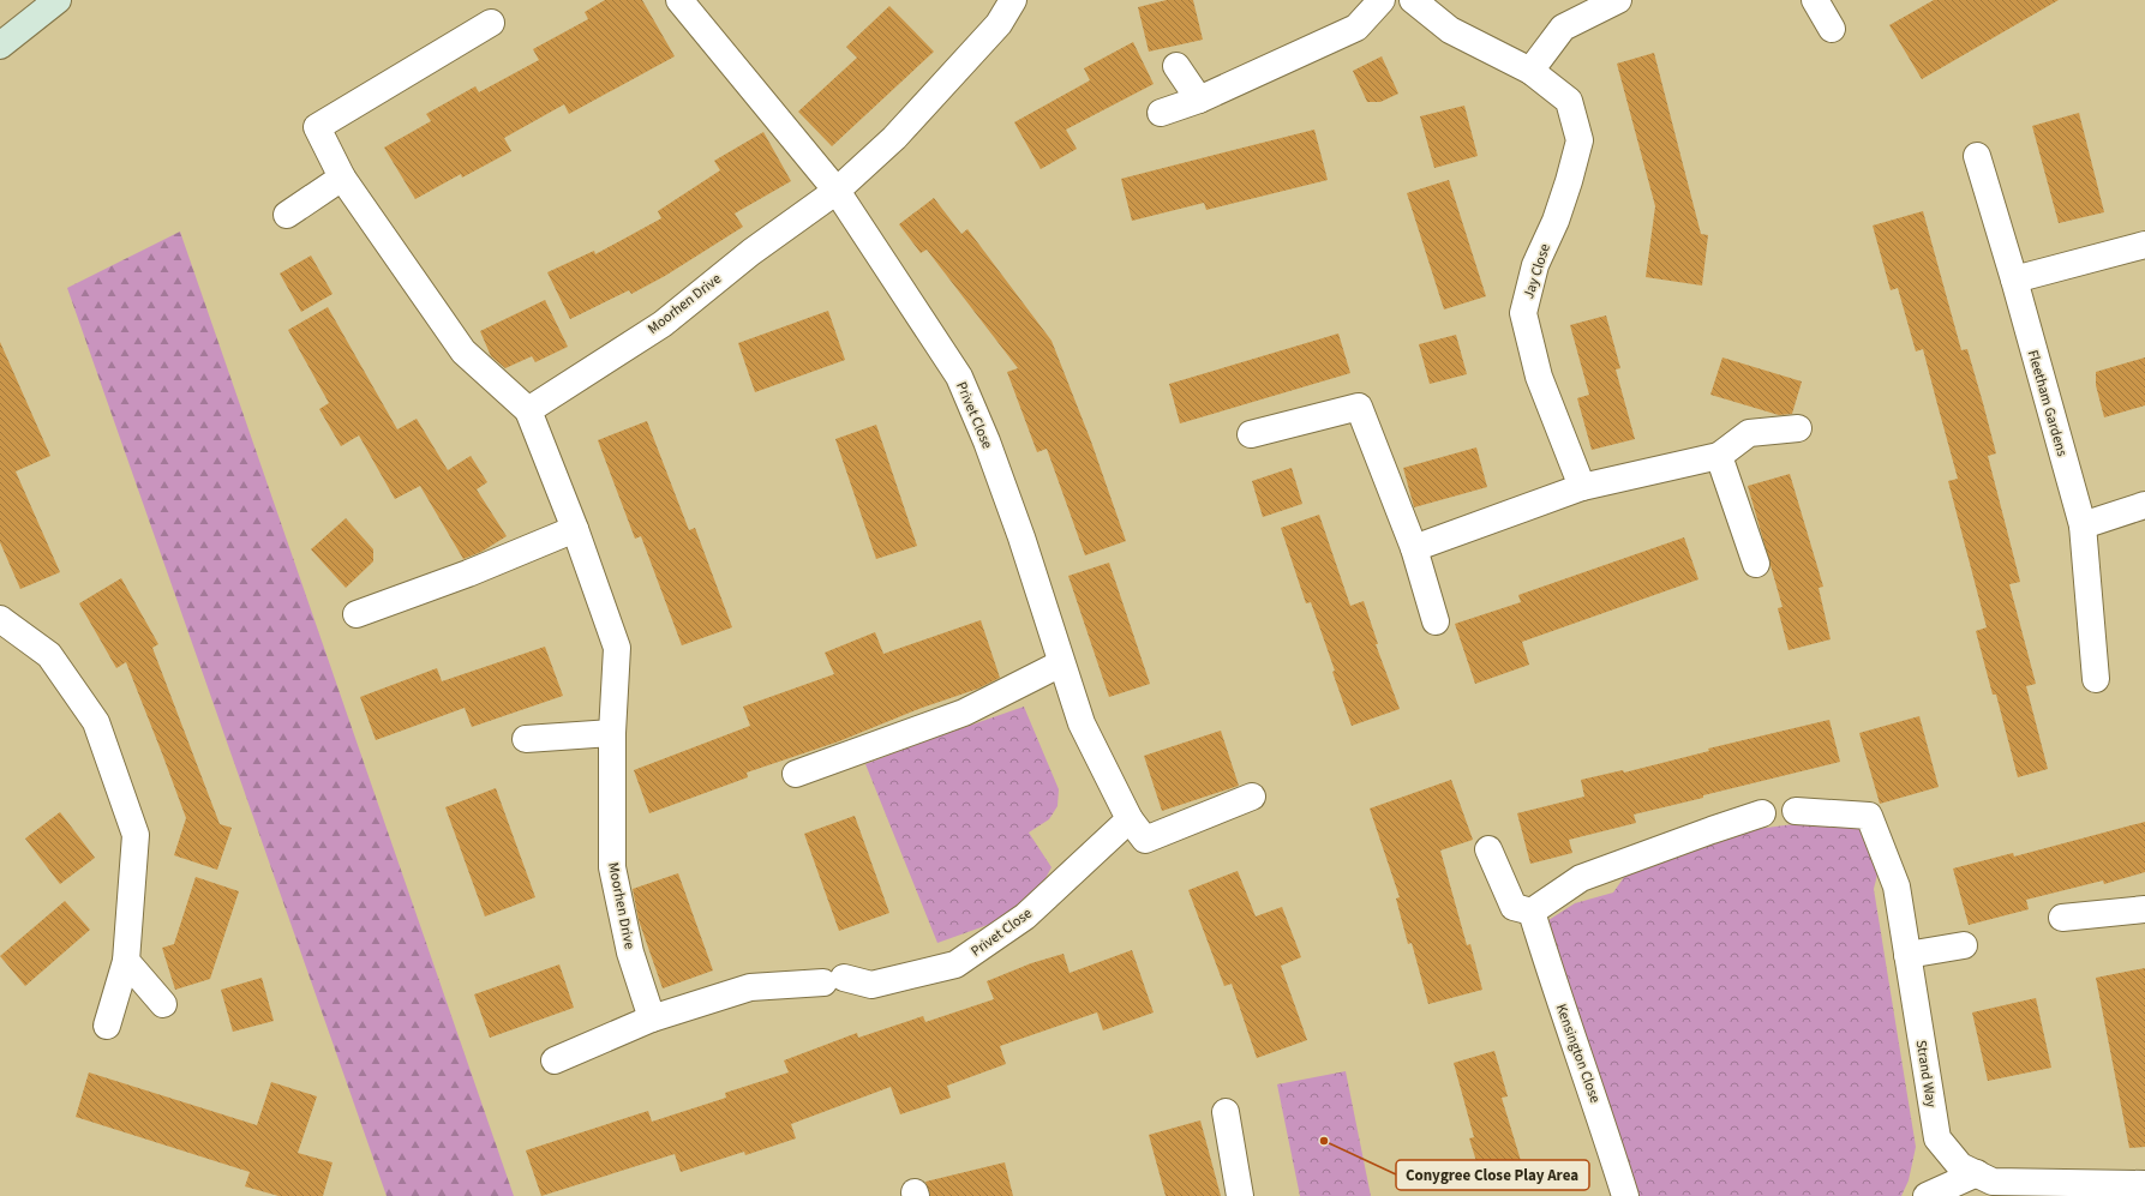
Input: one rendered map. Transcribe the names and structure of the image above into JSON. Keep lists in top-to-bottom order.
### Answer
{
  "streets": {
    "street": [
      "Jay Close",
      "Moorhen Drive",
      "Fleetham Gardens",
      "Privet Close",
      "Kensington Close",
      "Strand Way"
    ]
  },
  "crossings": [
    ["Moorhen Drive", "Privet Close"]
  ],
  "places": ["Conygree Close Play Area"]
}
